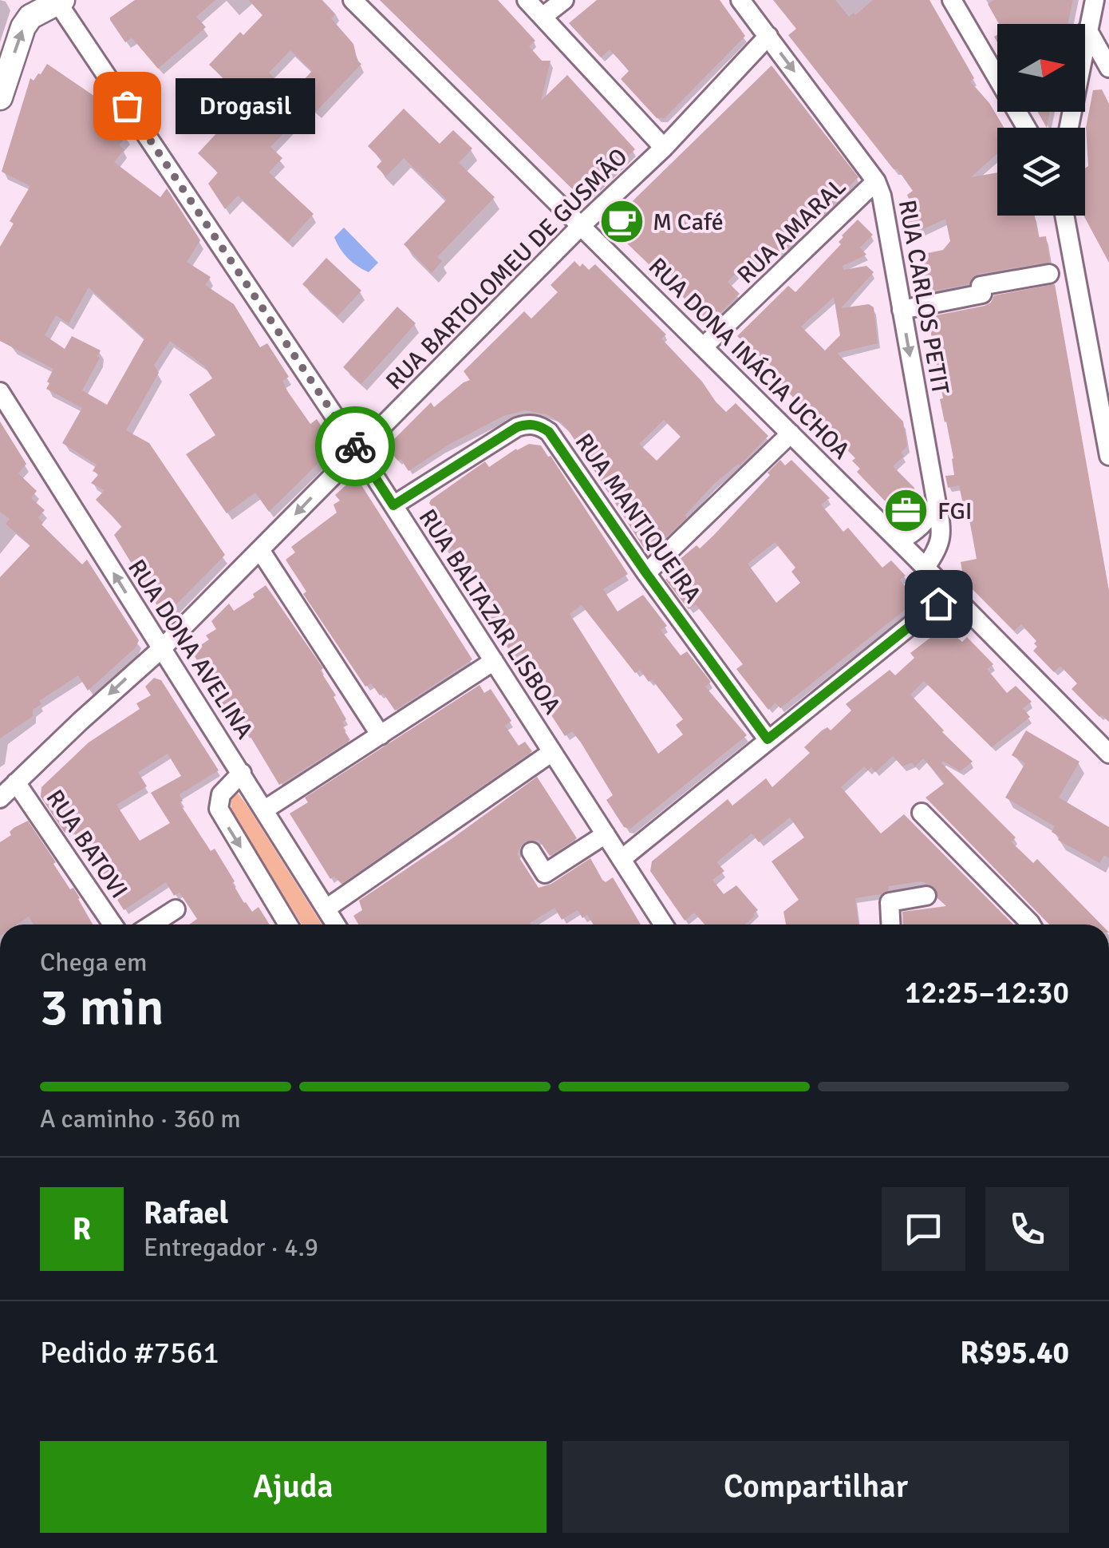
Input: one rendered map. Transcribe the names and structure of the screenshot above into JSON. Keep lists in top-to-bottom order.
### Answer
{
  "streets": {
    "street": [
      "RUA AMARAL",
      "RUA BARTOLOMEU DE GUSMÃO",
      "RUA CARLOS PETIT",
      "RUA DONA INÁCIA UCHOA",
      "RUA MANTIQUEIRA",
      "RUA BALTAZAR LISBOA",
      "RUA DONA AVELINA",
      "RUA BATOVI"
    ]
  },
  "crossings": [
    ["RUA AMARAL", "RUA CARLOS PETIT"],
    ["RUA AMARAL", "RUA DONA INÁCIA UCHOA"],
    ["RUA BARTOLOMEU DE GUSMÃO", "RUA CARLOS PETIT"],
    ["RUA BARTOLOMEU DE GUSMÃO", "RUA DONA INÁCIA UCHOA"],
    ["RUA BARTOLOMEU DE GUSMÃO", "RUA BALTAZAR LISBOA"],
    ["RUA BARTOLOMEU DE GUSMÃO", "RUA DONA AVELINA"],
    ["RUA BARTOLOMEU DE GUSMÃO", "RUA BATOVI"],
    ["RUA CARLOS PETIT", "RUA DONA INÁCIA UCHOA"],
    ["RUA MANTIQUEIRA", "RUA BALTAZAR LISBOA"]
  ],
  "one_way": ["RUA CARLOS PETIT", "RUA DONA AVELINA"],
  "places": {
    "other": ["Drogasil"],
    "cafe": ["M Café"],
    "office": ["FGI"]
  },
  "north": "right",
  "page": {
    "bubble": "Drogasil",
    "heading": ["3 min", "Chega em", "12:25–12:30"],
    "panel": [
      "Rafael",
      "Entregador · 4.9",
      "Pedido #7561",
      "R$95.40"
    ],
    "bar": "A caminho · 360 m",
    "round": "R",
    "buttons": ["Ajuda", "Compartilhar"]
  }
}
